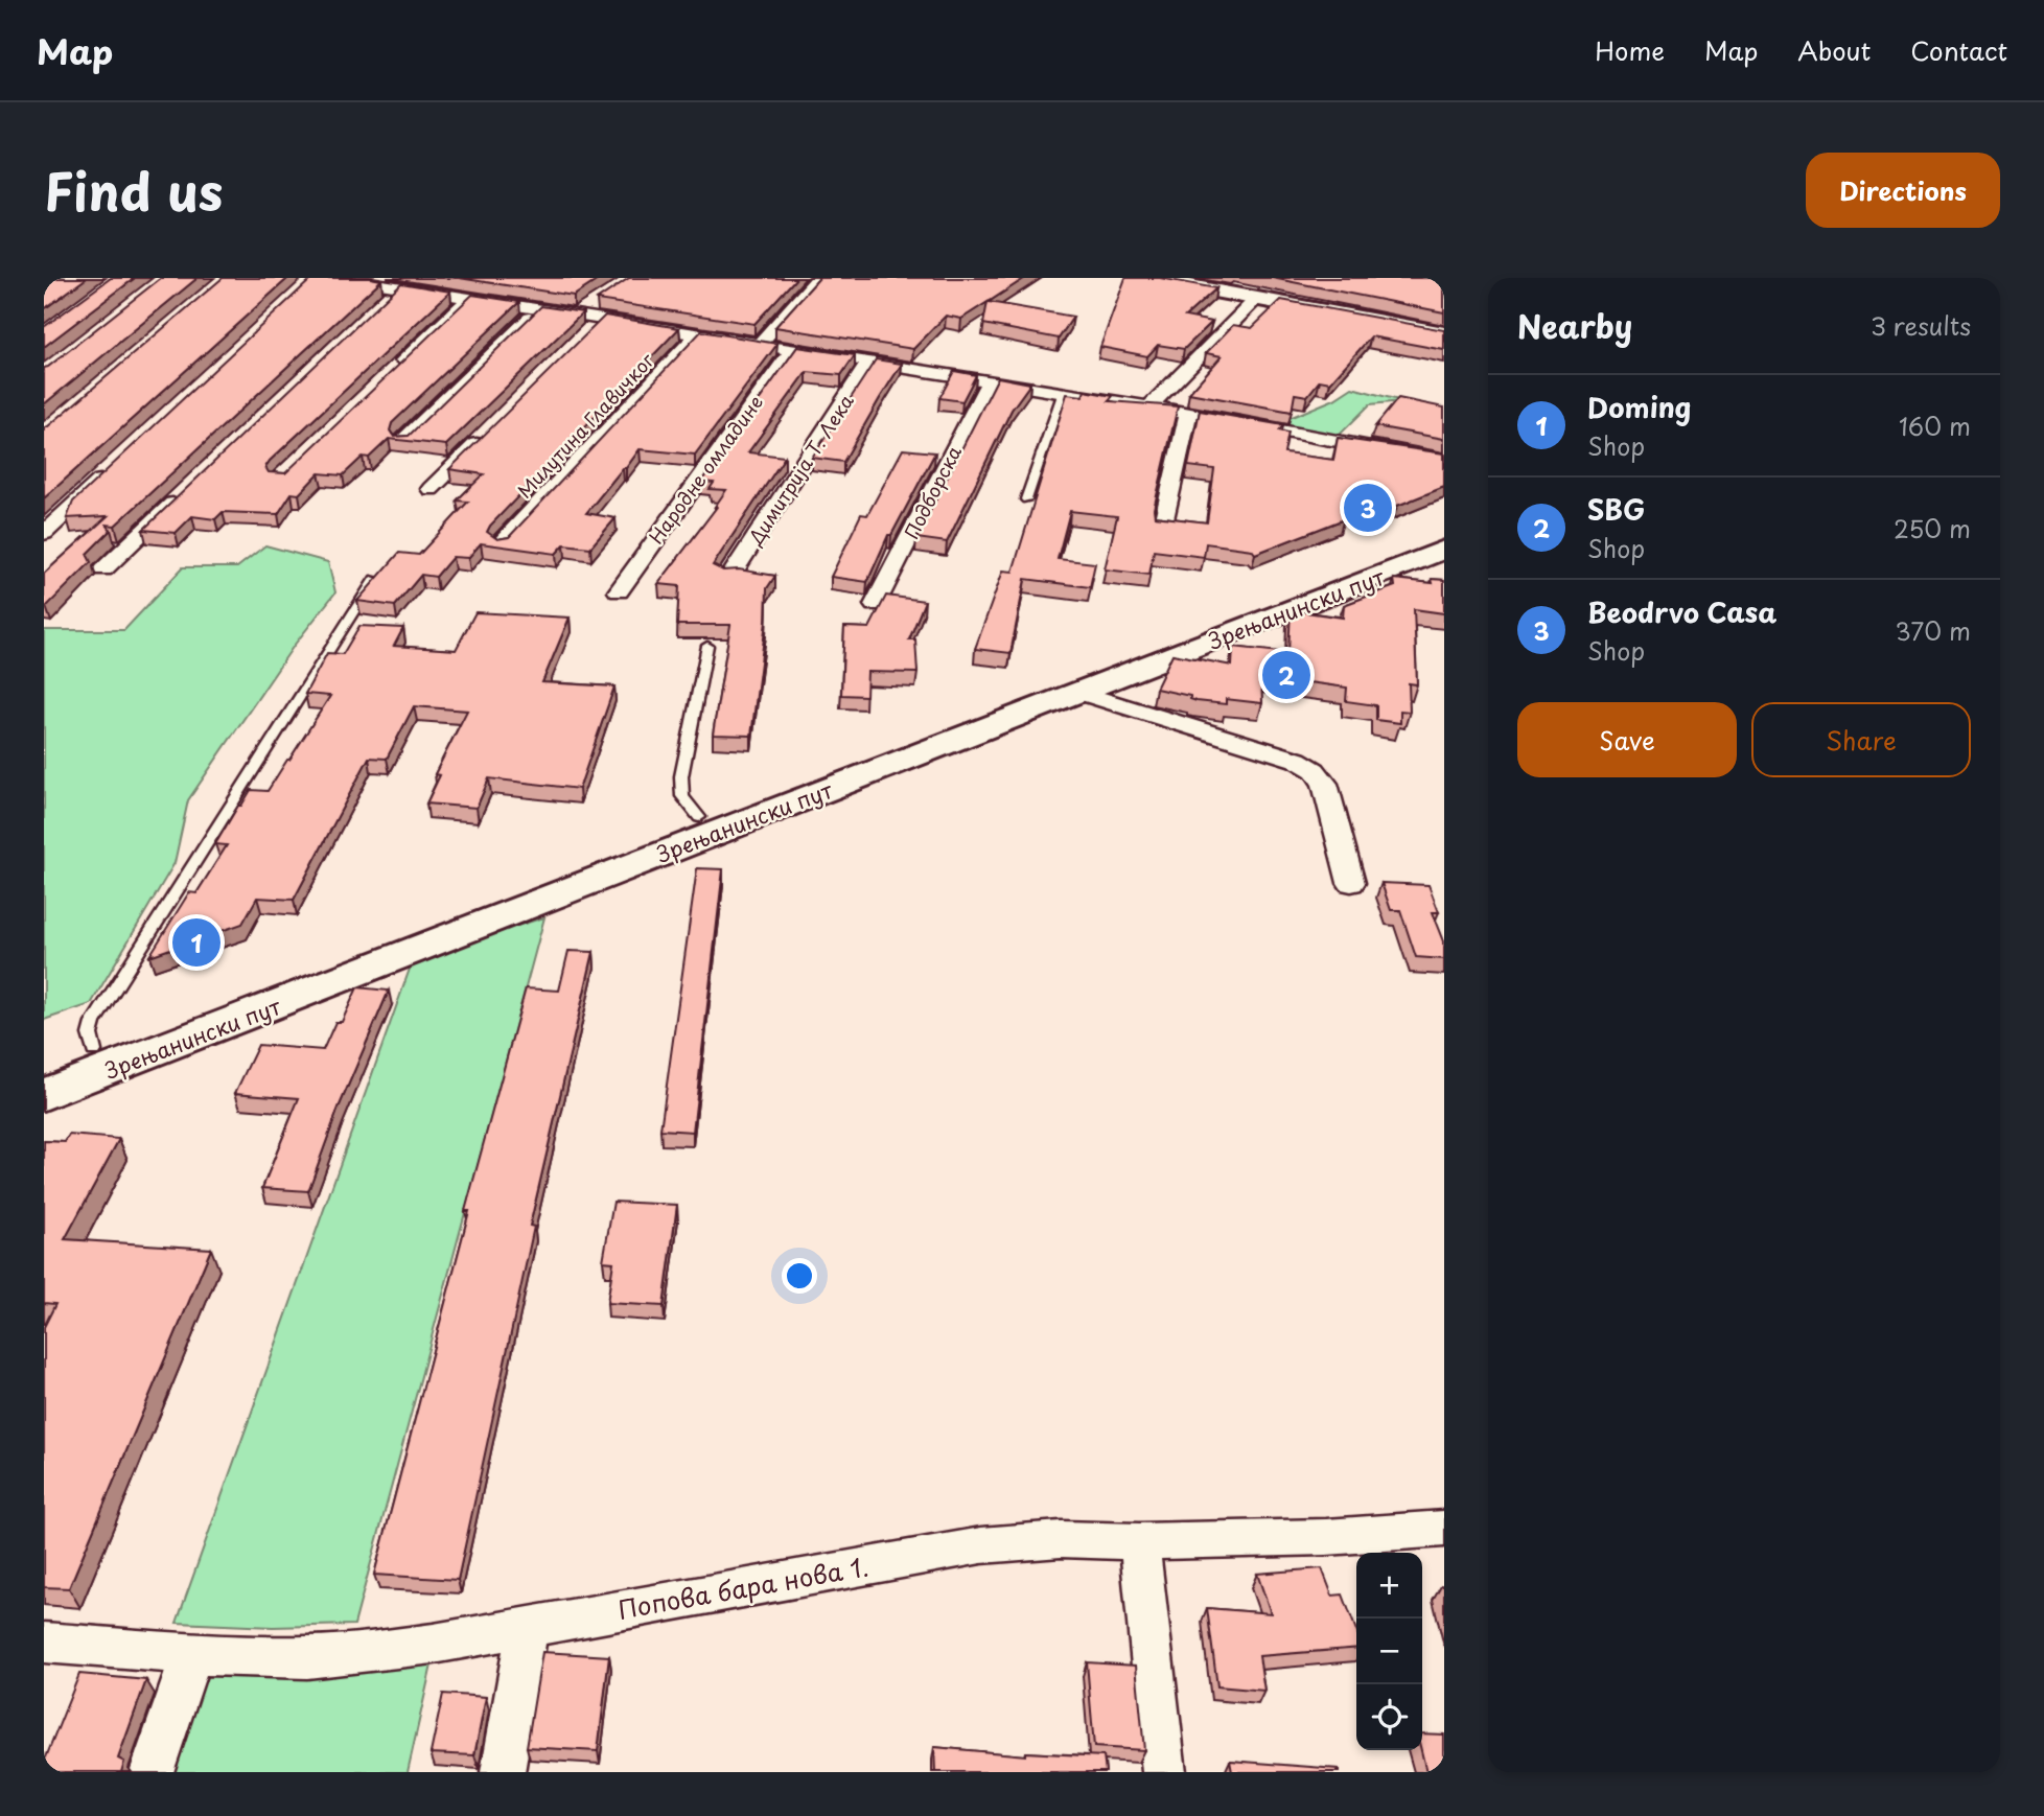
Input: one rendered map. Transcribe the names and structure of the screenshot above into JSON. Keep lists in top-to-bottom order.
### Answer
{
  "streets": {
    "main road": ["Зрењанински пут"],
    "street": [
      "Милутина Главичког",
      "Народне омладине",
      "Димитрија Т. Лека",
      "Подборска",
      "Попова бара нова 1."
    ]
  },
  "page": {
    "header": "Map",
    "nav": [
      "Home",
      "Map",
      "About",
      "Contact"
    ],
    "title": "Find us",
    "buttons": [
      "Directions",
      ["Save", "Share"]
    ],
    "heading": ["Nearby", "3 results"],
    "list": [
      {
        "mark": "1",
        "name": "Doming",
        "note": "Shop",
        "value": "160 m"
      },
      {
        "mark": "2",
        "name": "SBG",
        "note": "Shop",
        "value": "250 m"
      },
      {
        "mark": "3",
        "name": "Beodrvo Casa",
        "note": "Shop",
        "value": "370 m"
      }
    ],
    "pins": ["3", "2", "1"],
    "map_buttons": ["+", "−"]
  }
}
